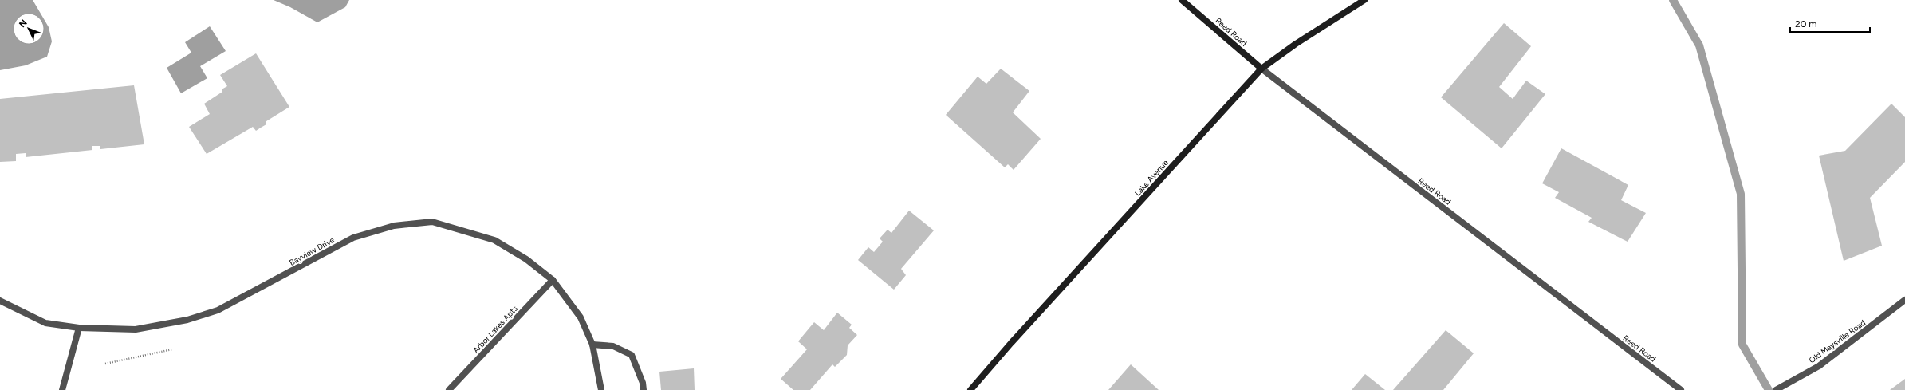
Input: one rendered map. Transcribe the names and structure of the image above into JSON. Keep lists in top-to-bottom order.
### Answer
{
  "streets": {
    "main road": ["Reed Road", "Lake Avenue"],
    "street": ["Bayview Drive", "Arbor Lakes Apts", "Old Maysville Road"]
  },
  "crossings": [
    ["Reed Road", "Lake Avenue"],
    ["Bayview Drive", "Arbor Lakes Apts"]
  ],
  "scale_bar": "20 m",
  "north": "top left"
}
